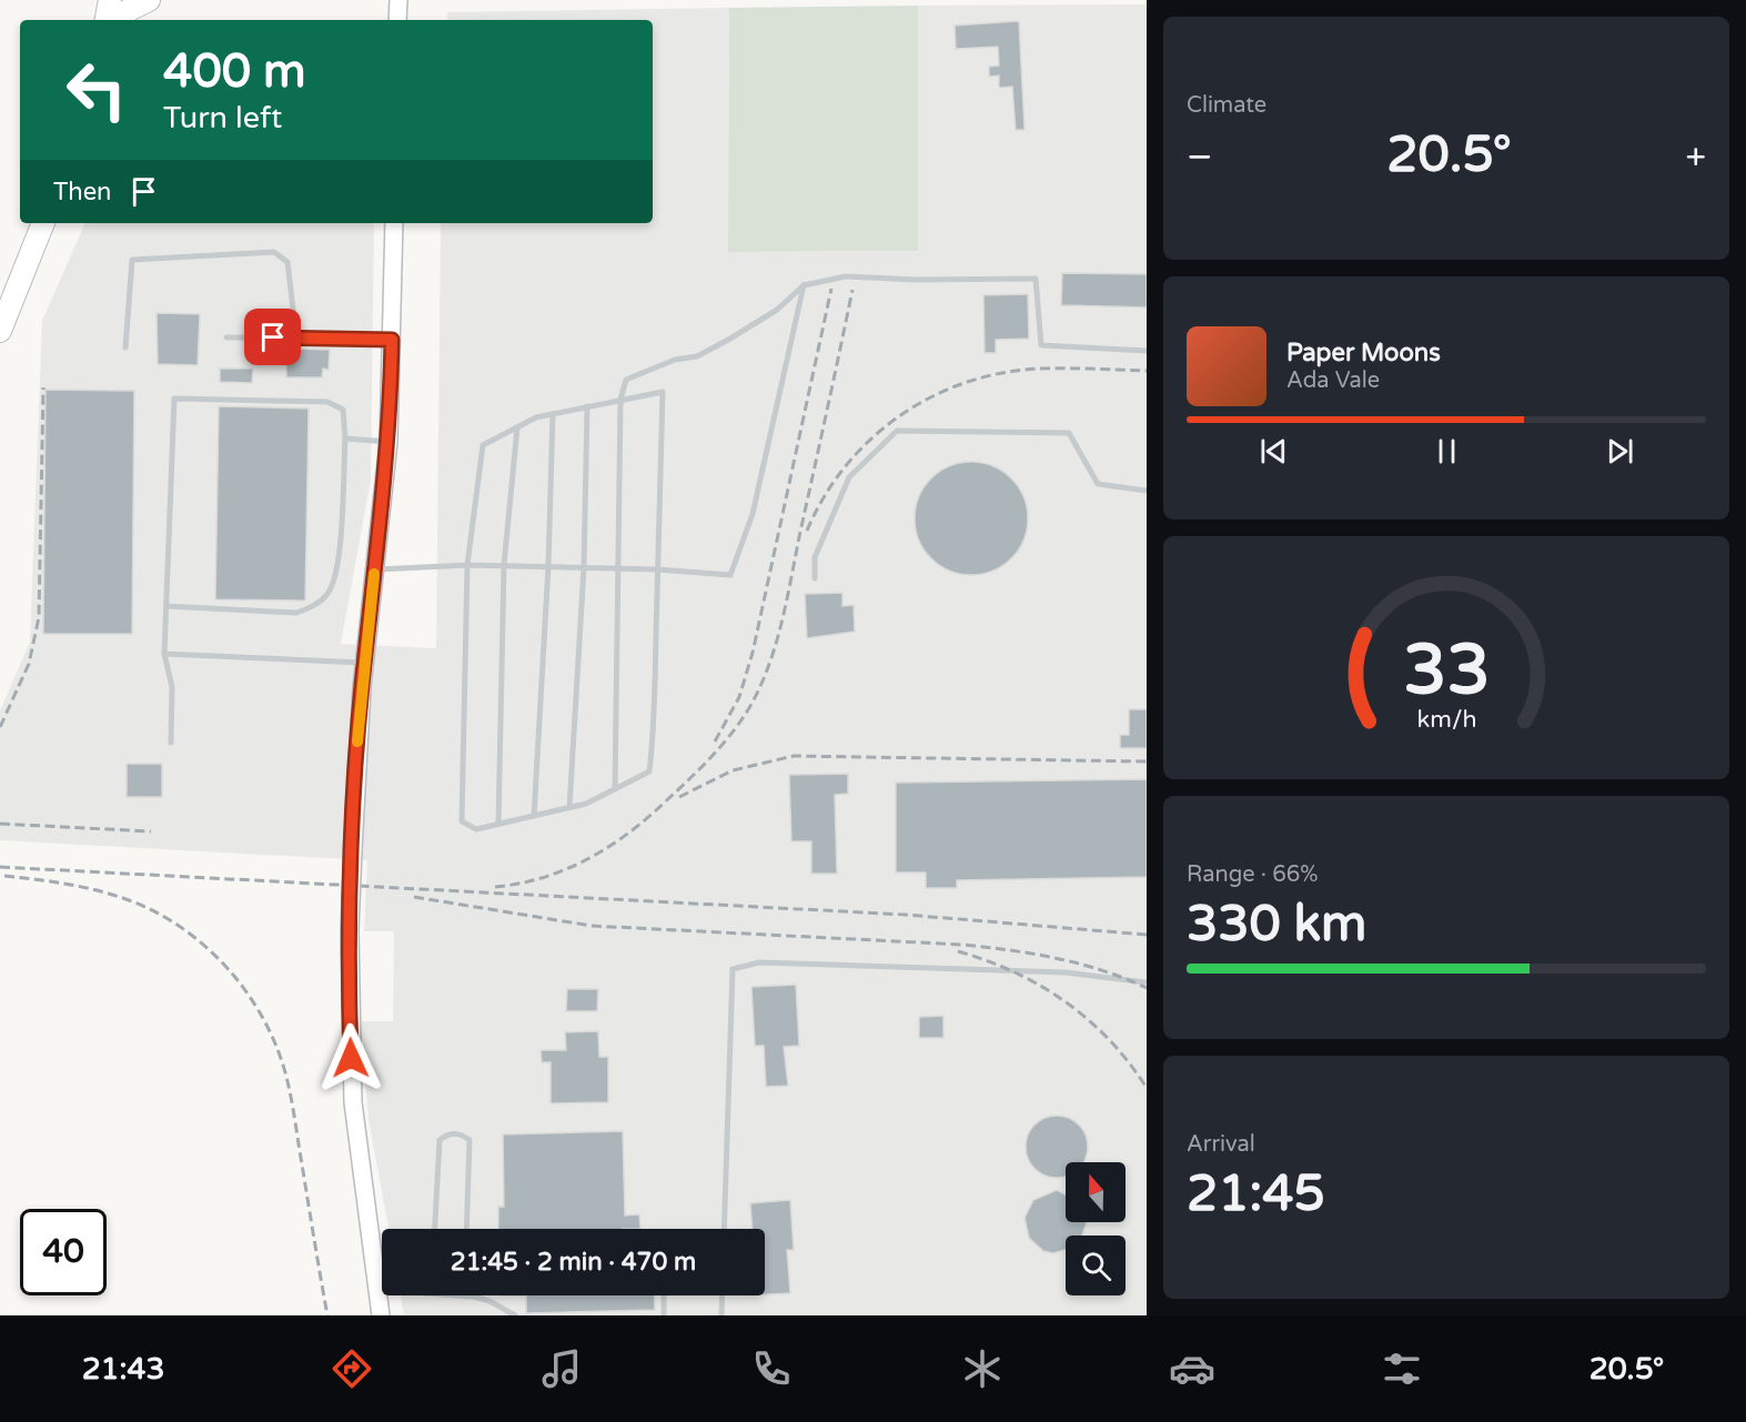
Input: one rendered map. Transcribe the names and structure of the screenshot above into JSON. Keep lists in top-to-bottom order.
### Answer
{
  "north": "top",
  "page": {
    "tile": [
      "Climate",
      ["Range · 66%", "330 km"],
      ["Arrival", "21:45"]
    ],
    "turn": ["400 m", "Turn left"],
    "heat": ["−", "20.5°", "+"],
    "then": "Then",
    "song": ["Paper Moons", "Ada Vale"],
    "limit": "40",
    "trip": "21:45 · 2 min · 470 m",
    "tabs": ["21:43", "20.5°"],
    "gauge": ["33", "km/h"]
  }
}
